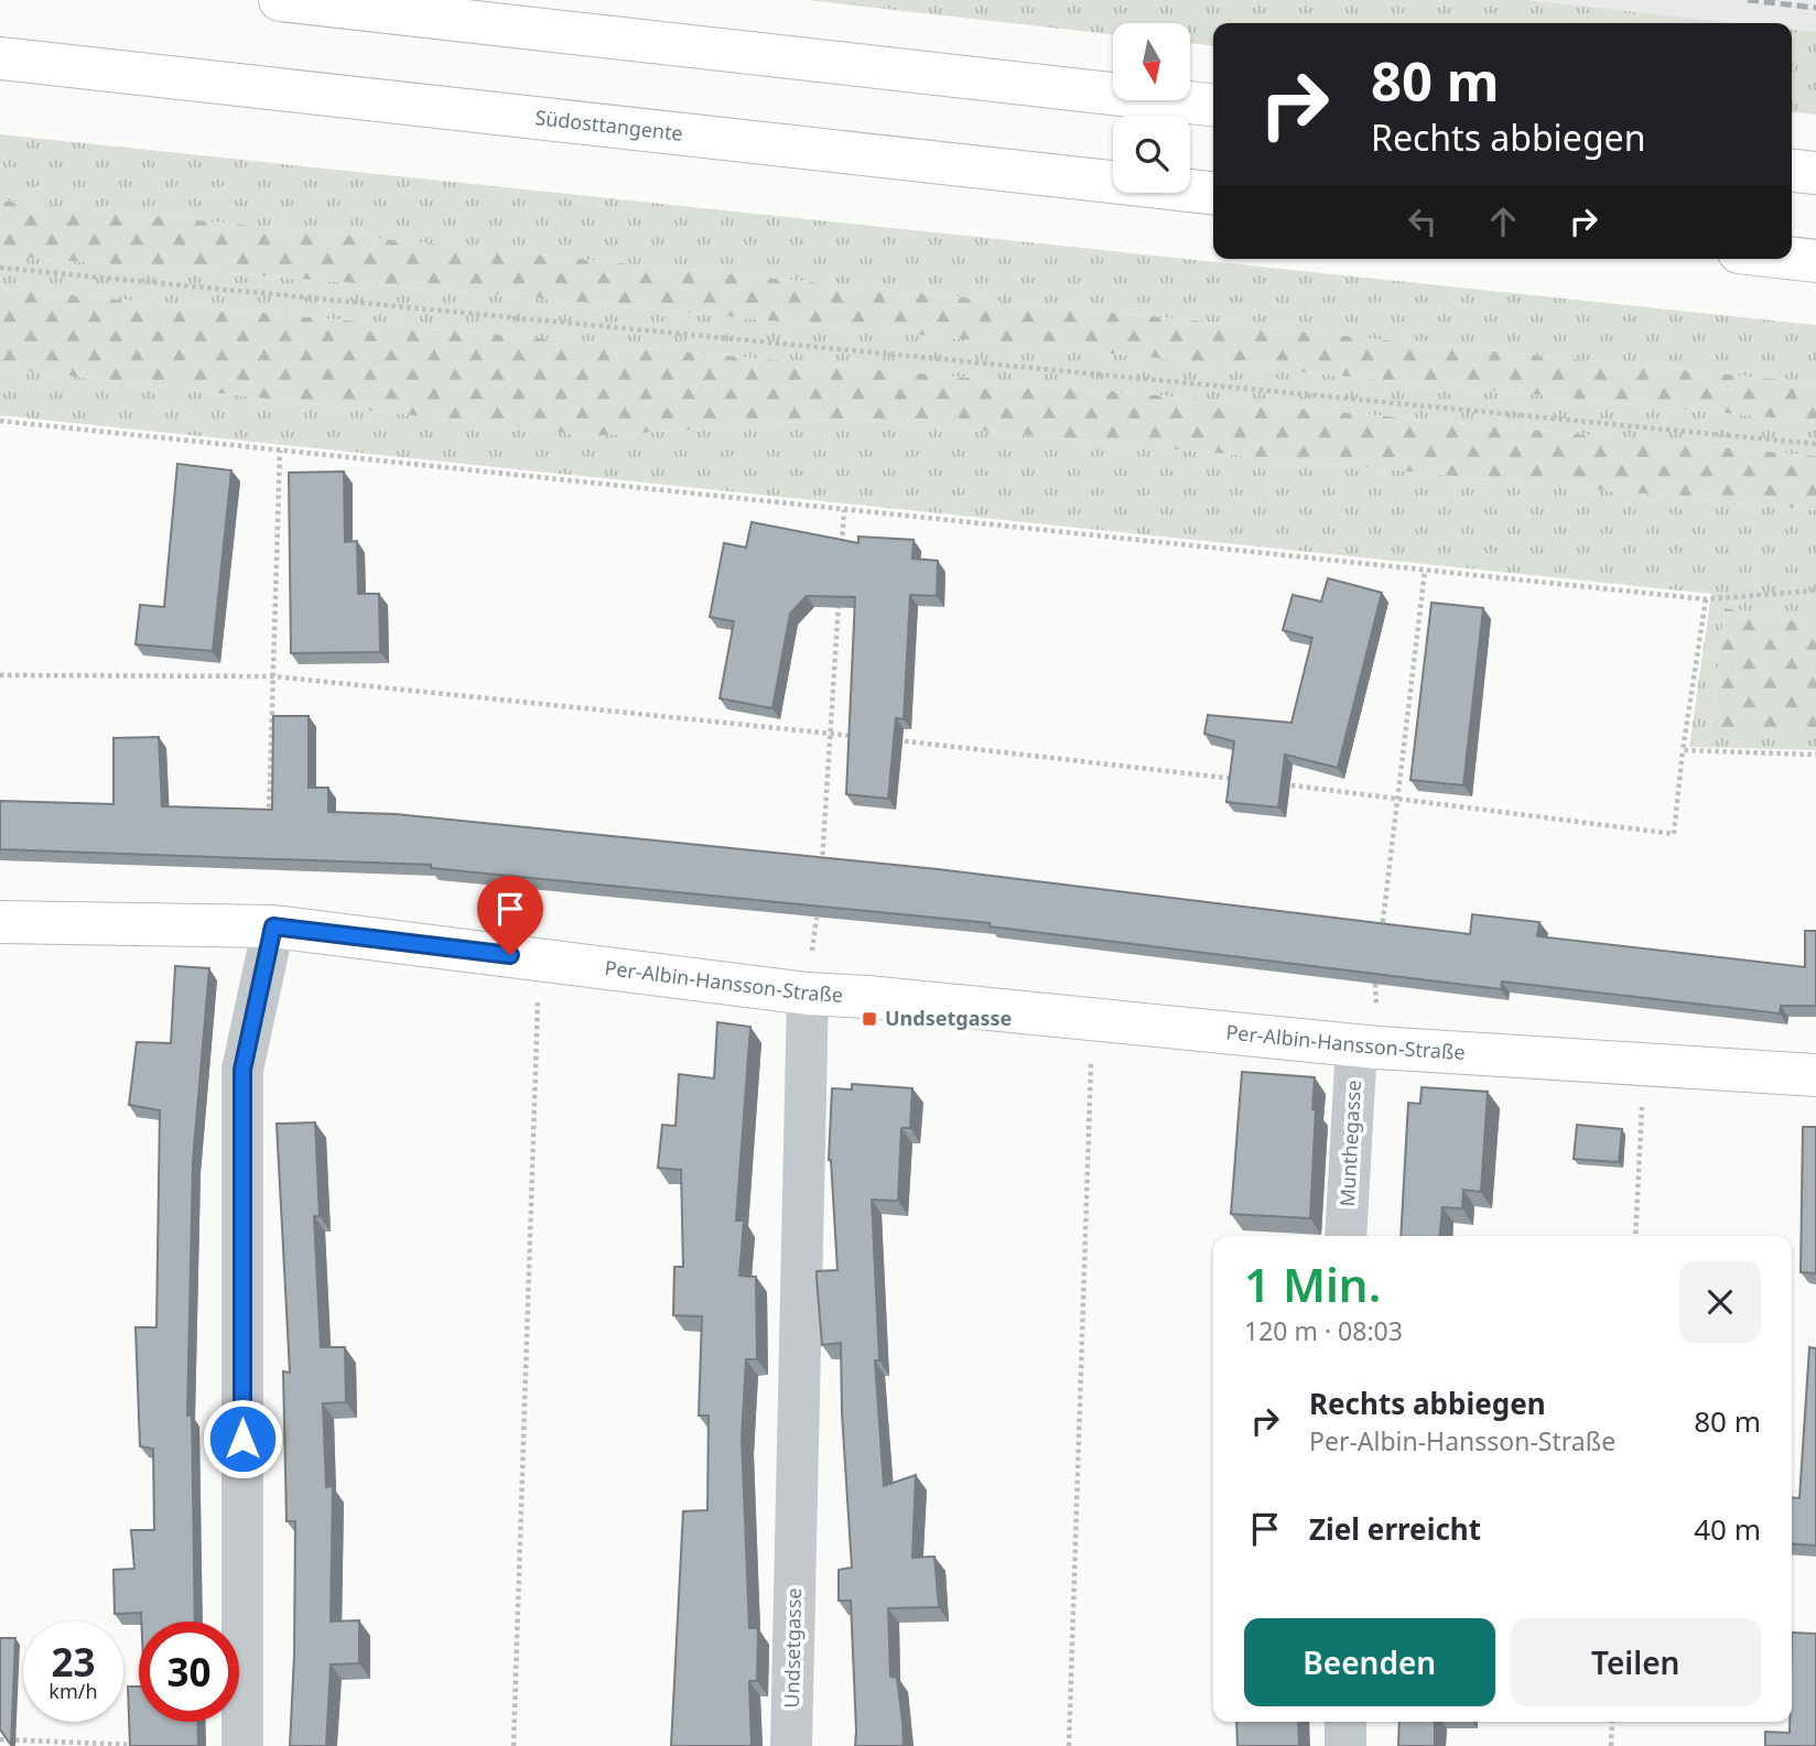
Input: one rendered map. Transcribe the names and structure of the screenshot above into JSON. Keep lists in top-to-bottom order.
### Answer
{
  "streets": {
    "main road": ["Südosttangente", "Per-Albin-Hansson-Straße"],
    "street": ["Munthegasse", "Undsetgasse"]
  },
  "crossings": [
    ["Per-Albin-Hansson-Straße", "Munthegasse"],
    ["Per-Albin-Hansson-Straße", "Undsetgasse"]
  ],
  "places": {
    "transit": ["Undsetgasse"]
  },
  "north": "bottom",
  "page": {
    "turn": ["80 m", "Rechts abbiegen"],
    "heading": ["1 Min.", "120 m · 08:03"],
    "list": [
      {
        "name": "Rechts abbiegen",
        "note": "Per-Albin-Hansson-Straße",
        "value": "80 m"
      },
      {
        "name": "Ziel erreicht",
        "value": "40 m"
      }
    ],
    "buttons": ["Beenden", "Teilen"],
    "speed": "23 km/h",
    "limit": "30"
  }
}
